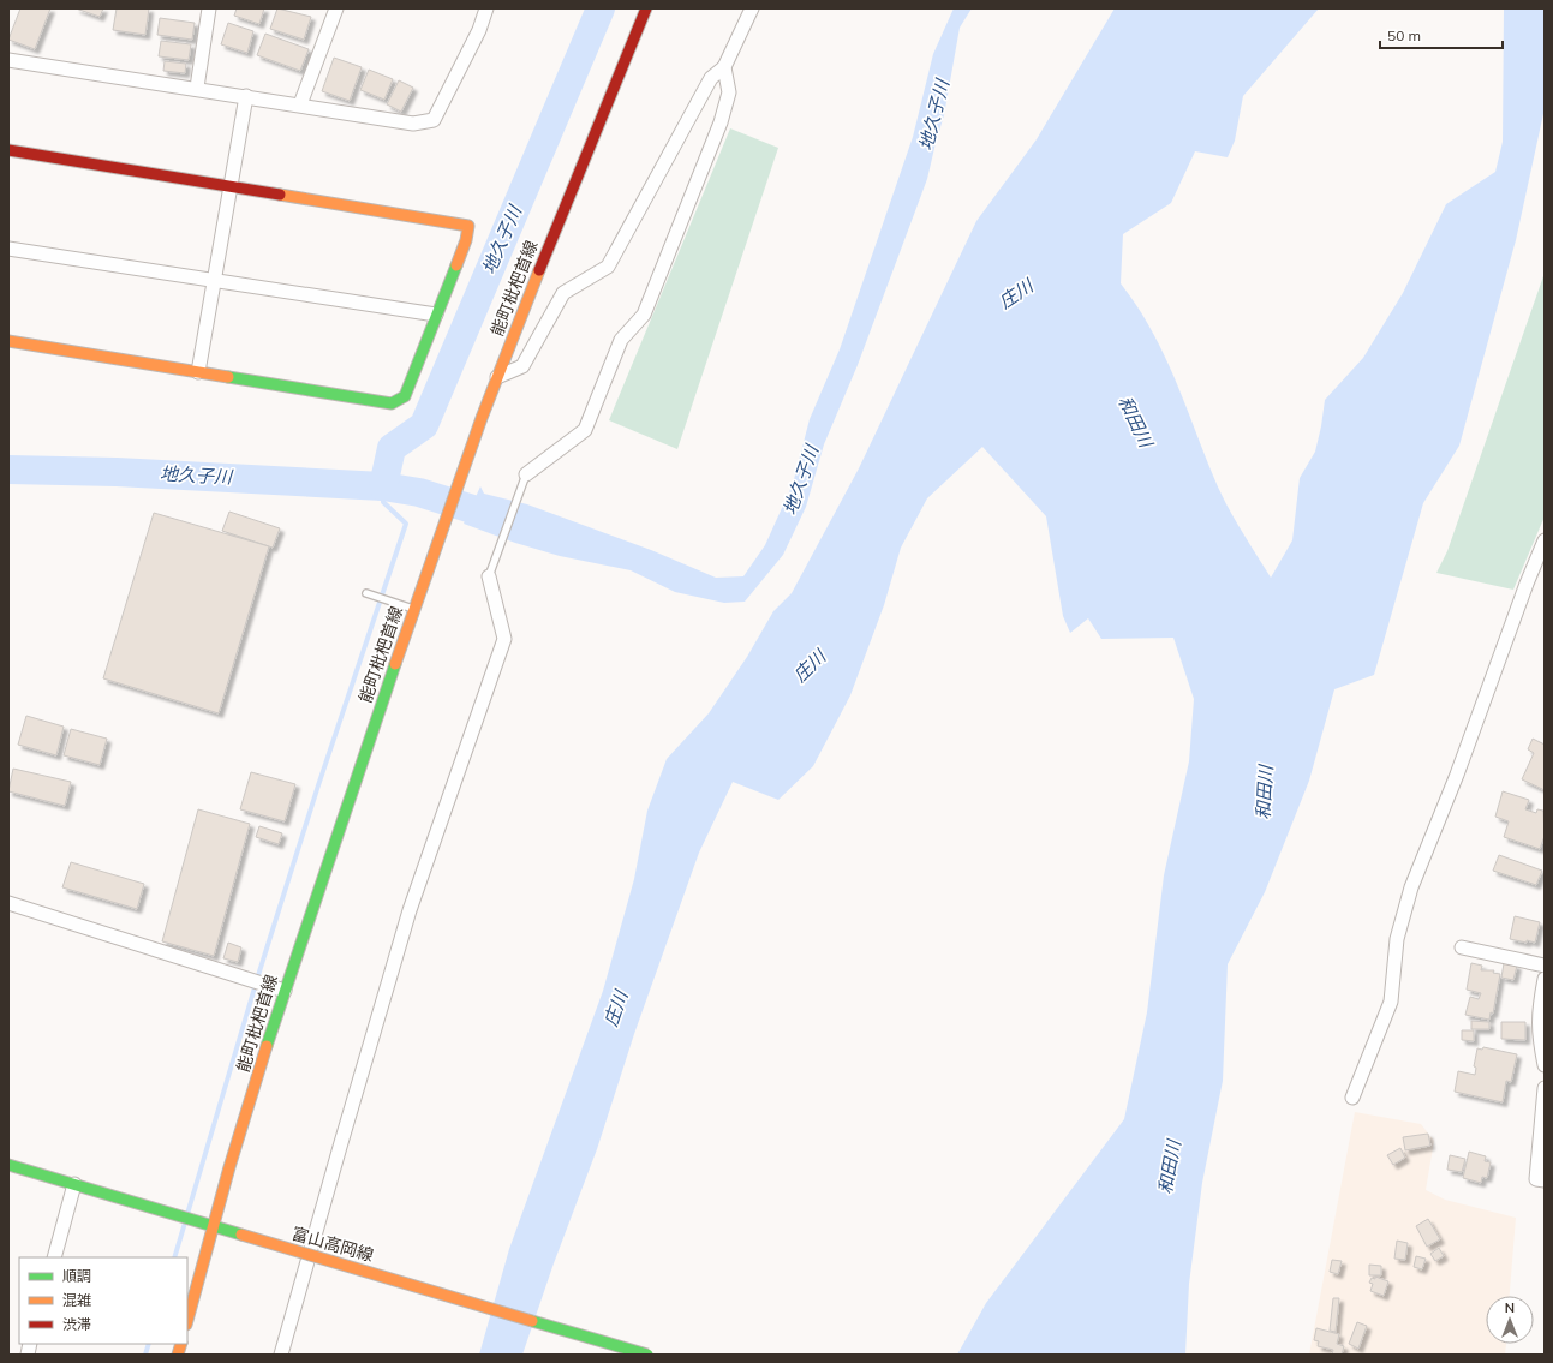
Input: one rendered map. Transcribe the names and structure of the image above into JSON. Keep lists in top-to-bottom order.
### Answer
{
  "streets": {
    "main road": ["能町枇杷首線", "富山高岡線"]
  },
  "crossings": [
    ["能町枇杷首線", "富山高岡線"]
  ],
  "water": ["地久子川", "庄川", "和田川"],
  "legend": ["順調", "混雑", "渋滞"],
  "scale_bar": "50 m",
  "north": "top"
}
